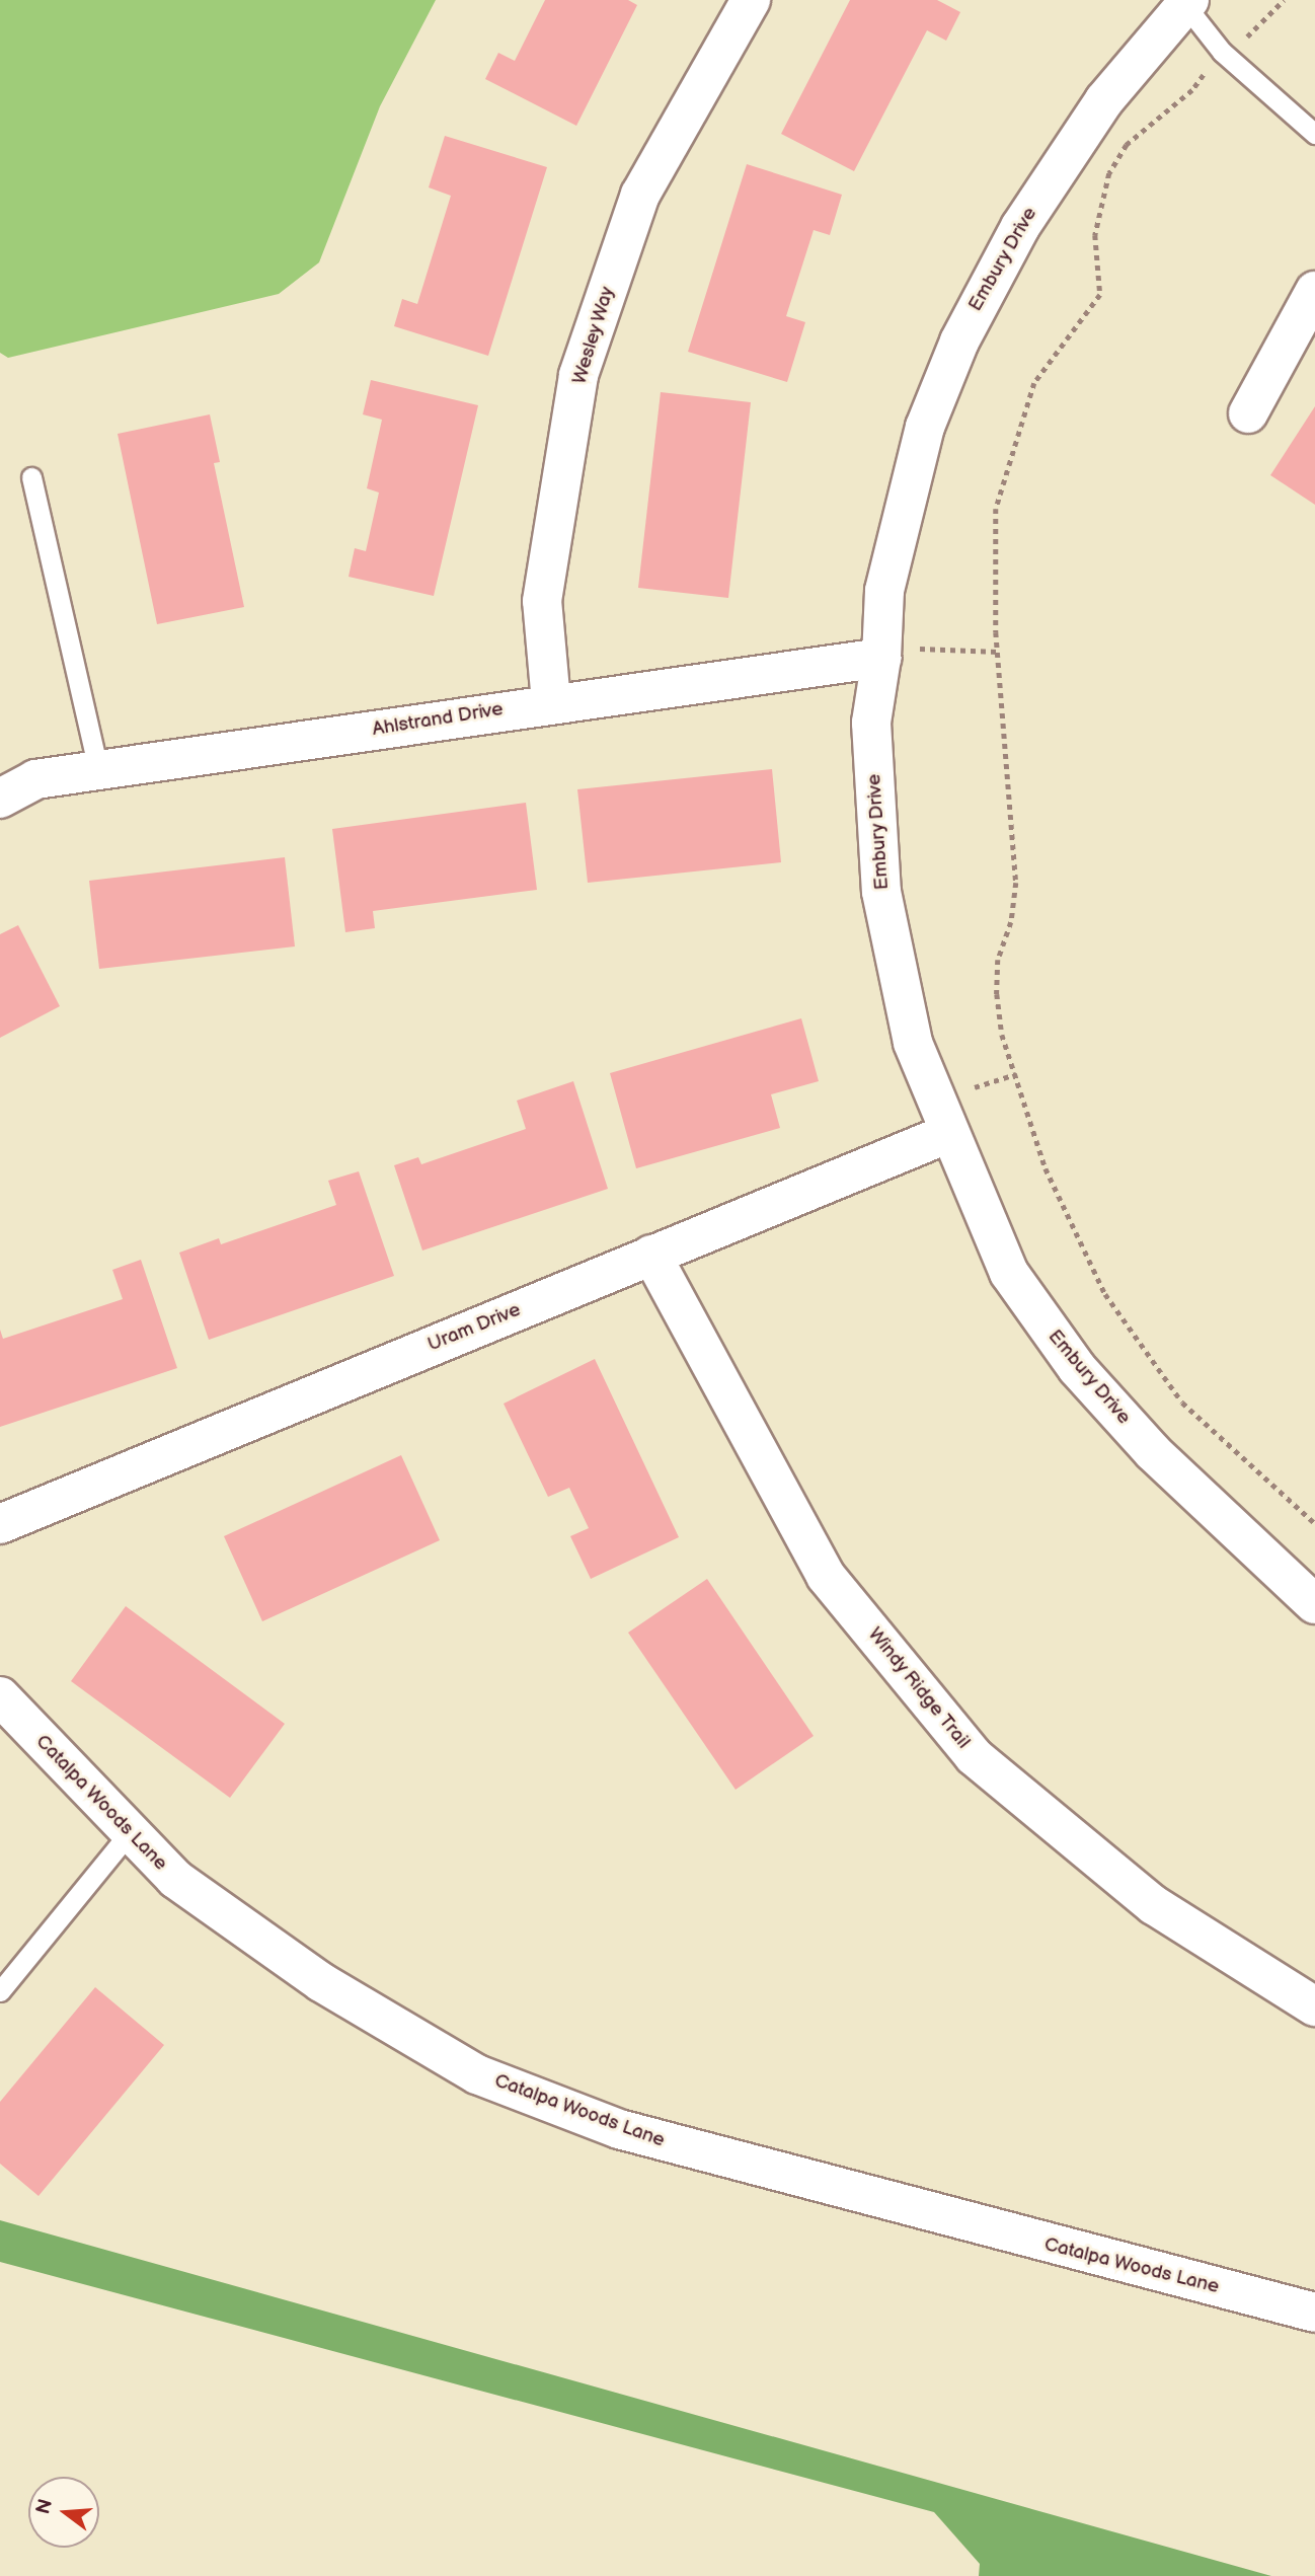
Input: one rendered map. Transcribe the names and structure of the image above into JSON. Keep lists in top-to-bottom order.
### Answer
{
  "streets": {
    "street": [
      "Embury Drive",
      "Wesley Way",
      "Ahlstrand Drive",
      "Uram Drive",
      "Windy Ridge Trail",
      "Catalpa Woods Lane"
    ]
  },
  "crossings": [
    ["Embury Drive", "Ahlstrand Drive"],
    ["Embury Drive", "Uram Drive"],
    ["Wesley Way", "Ahlstrand Drive"],
    ["Uram Drive", "Windy Ridge Trail"]
  ],
  "north": "left"
}
